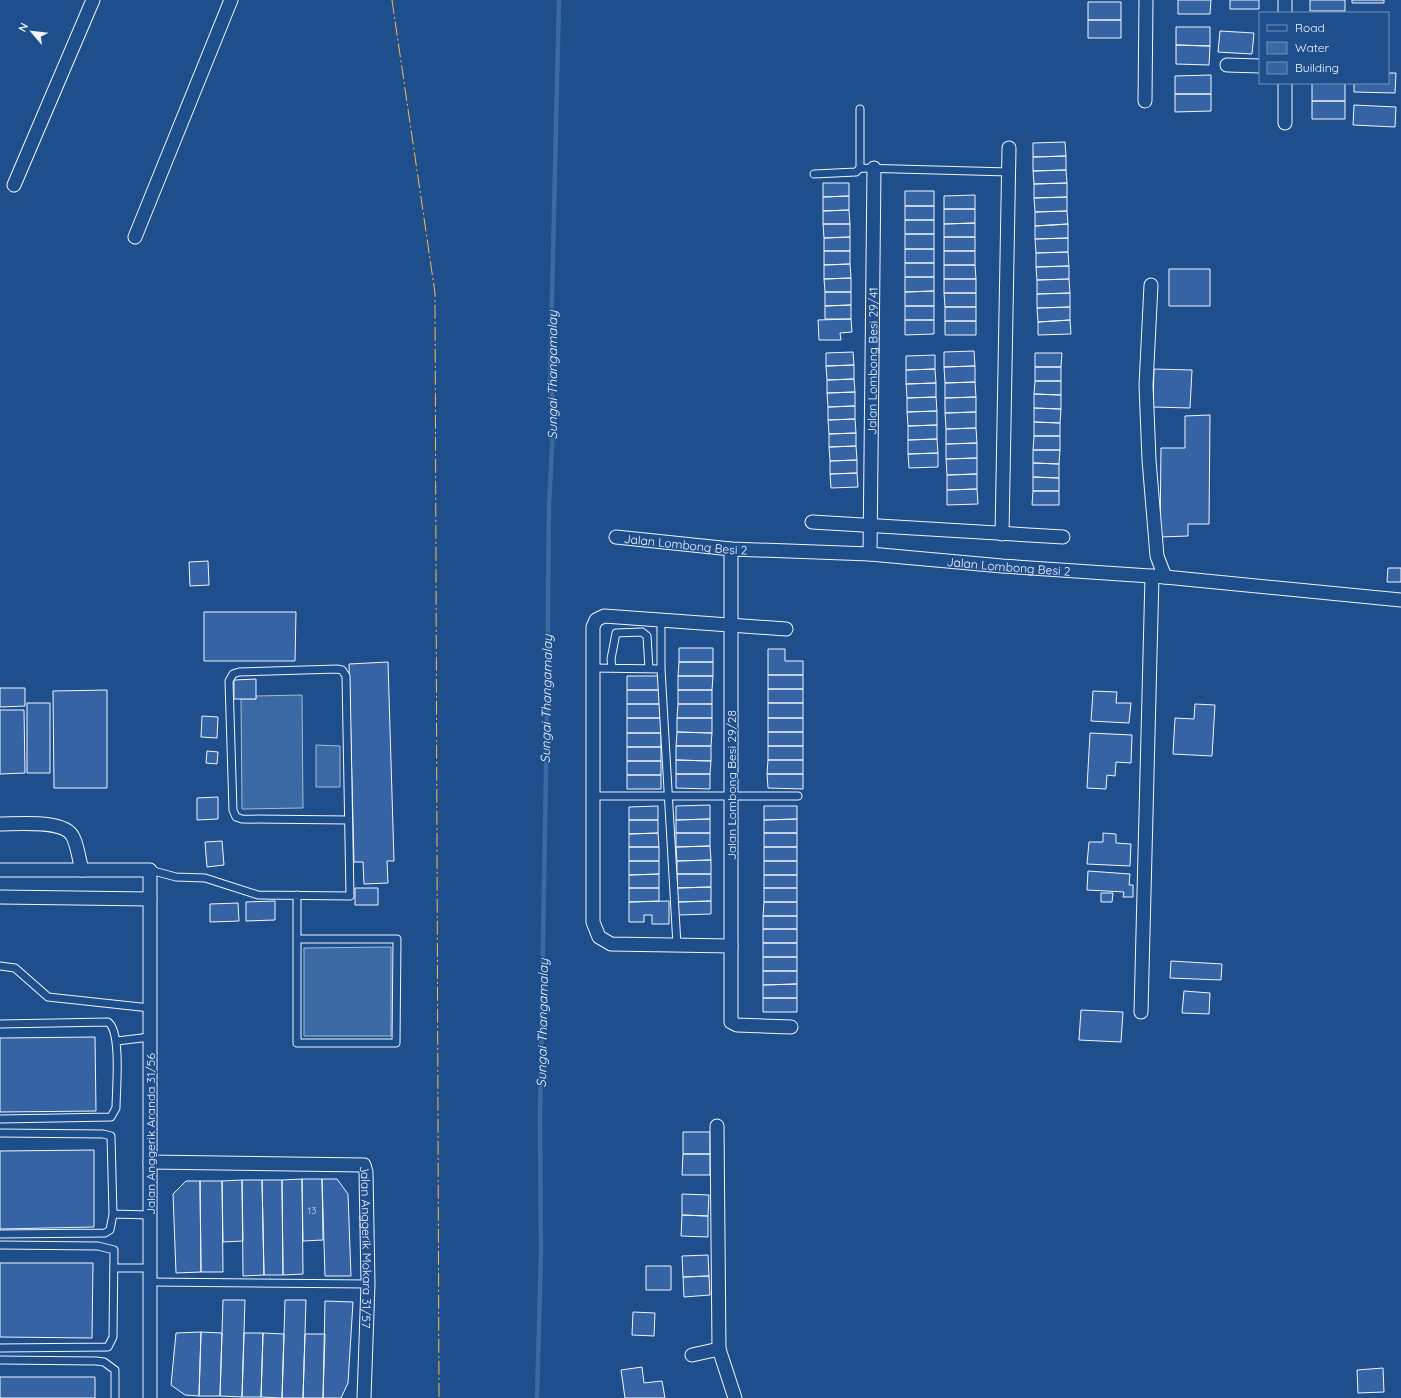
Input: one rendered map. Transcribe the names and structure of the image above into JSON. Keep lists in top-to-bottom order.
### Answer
{
  "streets": {
    "street": [
      "Jalan Lombong Besi 29/41",
      "Jalan Lombong Besi 2",
      "Jalan Lombong Besi 29/28",
      "Jalan Anggerik Aranda 31/56",
      "Jalan Anggerik Mokara 31/57"
    ]
  },
  "crossings": [
    ["Jalan Lombong Besi 29/41", "Jalan Lombong Besi 2"],
    ["Jalan Lombong Besi 2", "Jalan Lombong Besi 29/28"],
    ["Jalan Anggerik Aranda 31/56", "Jalan Anggerik Mokara 31/57"]
  ],
  "water": ["Sungai Thangamalay"],
  "house_numbers": ["13"],
  "legend": ["Road", "Water", "Building"],
  "north": "top left"
}
